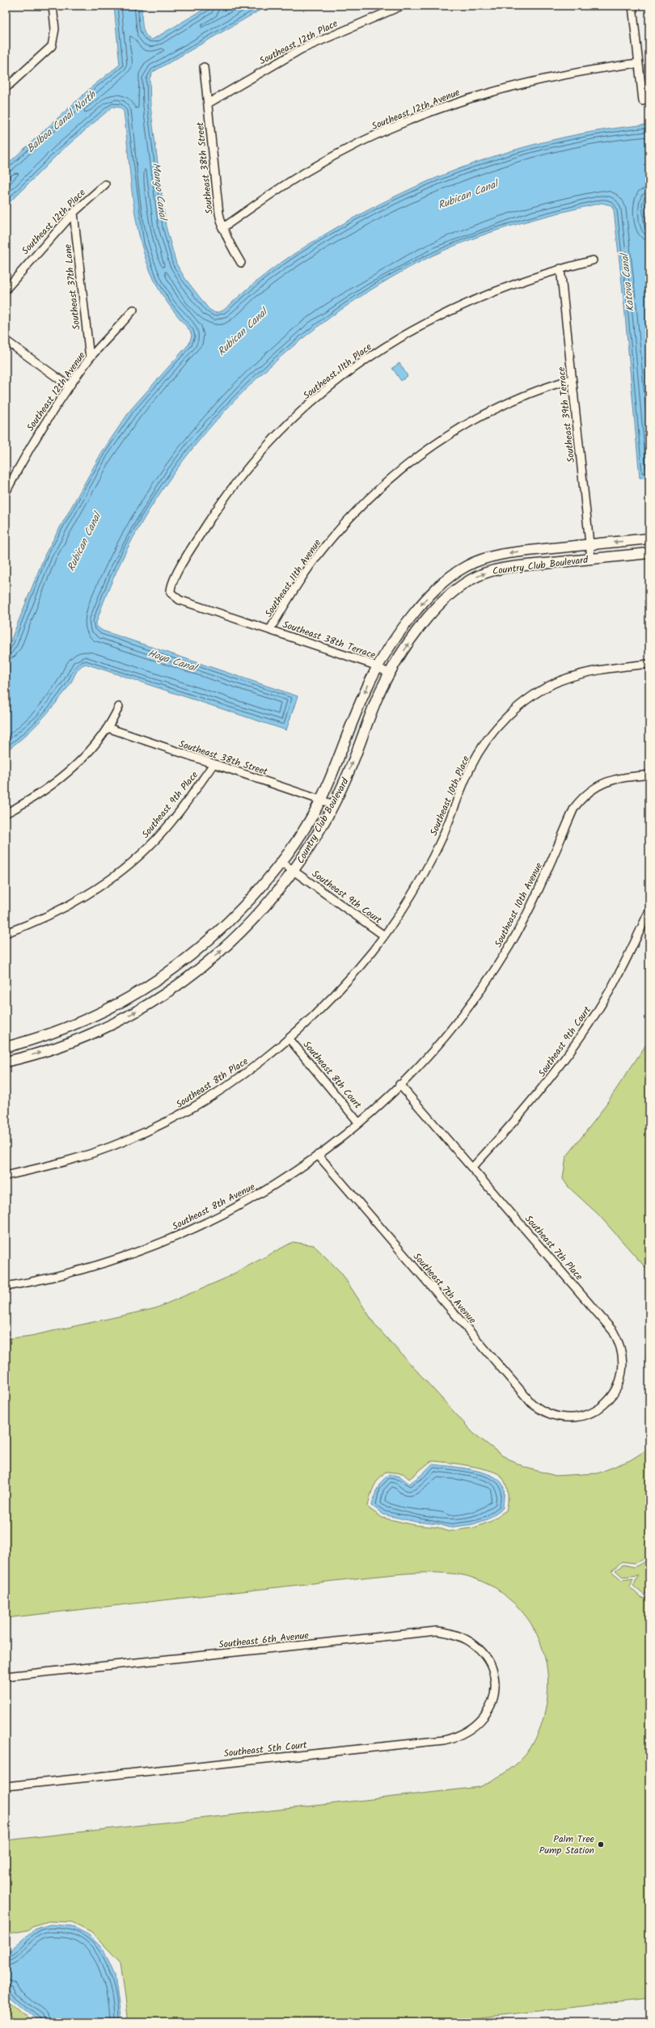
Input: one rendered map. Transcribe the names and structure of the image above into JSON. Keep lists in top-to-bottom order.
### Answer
{
  "streets": {
    "main road": ["Country Club Boulevard"],
    "street": [
      "Southeast 12th Place",
      "Southeast 12th Avenue",
      "Southeast 38th Street",
      "Southeast 37th Lane",
      "Southeast 11th Place",
      "Southeast 39th Terrace",
      "Southeast 11th Avenue",
      "Southeast 38th Terrace",
      "Southeast 10th Place",
      "Southeast 9th Place",
      "Southeast 9th Court",
      "Southeast 10th Avenue",
      "Southeast 8th Court",
      "Southeast 8th Place",
      "Southeast 8th Avenue",
      "Southeast 7th Place",
      "Southeast 7th Avenue",
      "Southeast 6th Avenue",
      "Southeast 5th Court"
    ]
  },
  "crossings": [
    ["Southeast 12th Place", "Southeast 38th Street"],
    ["Southeast 12th Place", "Southeast 37th Lane"],
    ["Southeast 12th Avenue", "Southeast 38th Street"],
    ["Southeast 12th Avenue", "Southeast 37th Lane"],
    ["Southeast 38th Street", "Country Club Boulevard"],
    ["Southeast 38th Street", "Southeast 9th Place"],
    ["Southeast 11th Place", "Southeast 39th Terrace"],
    ["Southeast 11th Place", "Southeast 38th Terrace"],
    ["Southeast 39th Terrace", "Country Club Boulevard"],
    ["Southeast 39th Terrace", "Southeast 11th Avenue"],
    ["Country Club Boulevard", "Southeast 38th Terrace"],
    ["Country Club Boulevard", "Southeast 9th Court"],
    ["Southeast 11th Avenue", "Southeast 38th Terrace"],
    ["Southeast 10th Place", "Southeast 9th Court"],
    ["Southeast 10th Place", "Southeast 8th Place"],
    ["Southeast 9th Court", "Southeast 8th Place"],
    ["Southeast 9th Court", "Southeast 7th Place"],
    ["Southeast 10th Avenue", "Southeast 8th Avenue"],
    ["Southeast 10th Avenue", "Southeast 7th Place"],
    ["Southeast 8th Court", "Southeast 8th Place"],
    ["Southeast 8th Court", "Southeast 8th Avenue"],
    ["Southeast 8th Avenue", "Southeast 7th Place"],
    ["Southeast 8th Avenue", "Southeast 7th Avenue"],
    ["Southeast 7th Place", "Southeast 7th Avenue"],
    ["Southeast 6th Avenue", "Southeast 5th Court"]
  ],
  "water": [
    "Balboa Canal North",
    "Mango Canal",
    "Rubican Canal",
    "Katova Canal",
    "Hoya Canal"
  ],
  "places": ["Palm Tree Pump Station"]
}
